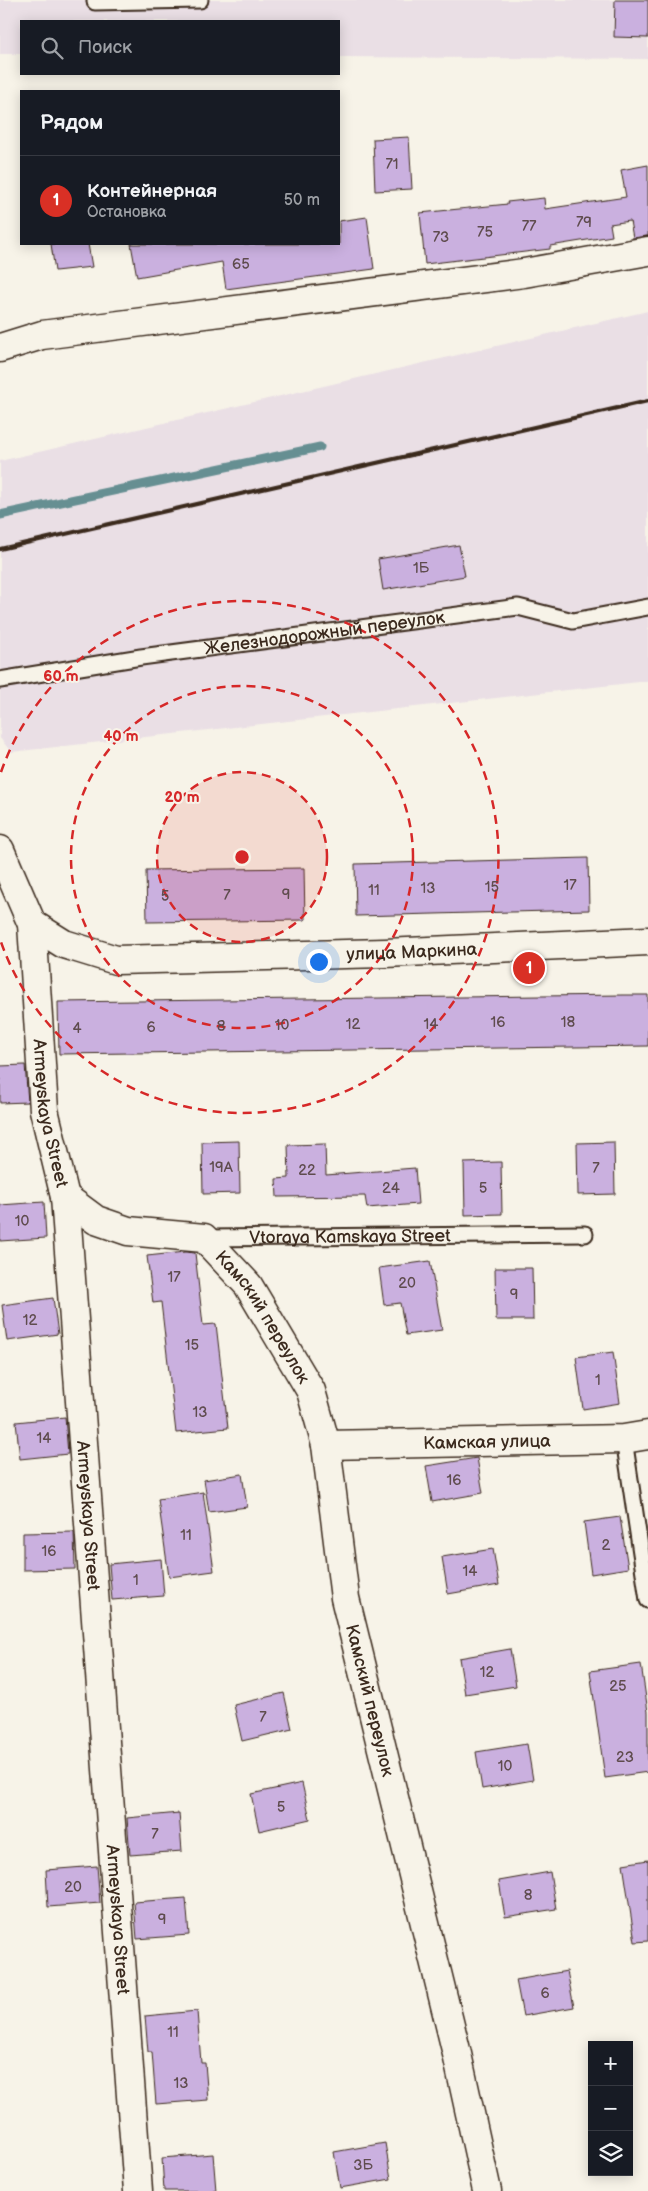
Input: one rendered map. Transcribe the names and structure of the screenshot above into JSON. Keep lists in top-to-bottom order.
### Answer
{
  "streets": {
    "street": [
      "улица Маркина",
      "Armeyskaya Street",
      "Vtoraya Kamskaya Street",
      "Камский переулок",
      "Камская улица"
    ],
    "lane": ["Железнодорожный переулок"]
  },
  "crossings": [
    ["улица Маркина", "Armeyskaya Street"],
    ["Armeyskaya Street", "Vtoraya Kamskaya Street"],
    ["Vtoraya Kamskaya Street", "Камский переулок"],
    ["Камский переулок", "Камская улица"]
  ],
  "house_numbers": [
    "71",
    "79",
    "77",
    "75",
    "73",
    "65",
    "1Б",
    "17",
    "15",
    "13",
    "11",
    "9",
    "7",
    "5",
    "16",
    "18",
    "12",
    "14",
    "10",
    "8",
    "6",
    "4",
    "19А",
    "7",
    "22",
    "24",
    "5",
    "10",
    "17",
    "20",
    "9",
    "12",
    "15",
    "1",
    "13",
    "14",
    "16",
    "11",
    "2",
    "16",
    "14",
    "1",
    "12",
    "25",
    "7",
    "23",
    "10",
    "5",
    "7",
    "20",
    "8",
    "9",
    "6",
    "11",
    "13",
    "3Б"
  ],
  "page": {
    "search": "Поиск",
    "heading": "Рядом",
    "list": [
      {
        "mark": "1",
        "name": "Контейнерная",
        "note": "Остановка",
        "value": "50 m"
      }
    ],
    "pins": "1",
    "map_buttons": ["+", "−"]
  },
  "rings": ["60 m", "40 m", "20 m"]
}
